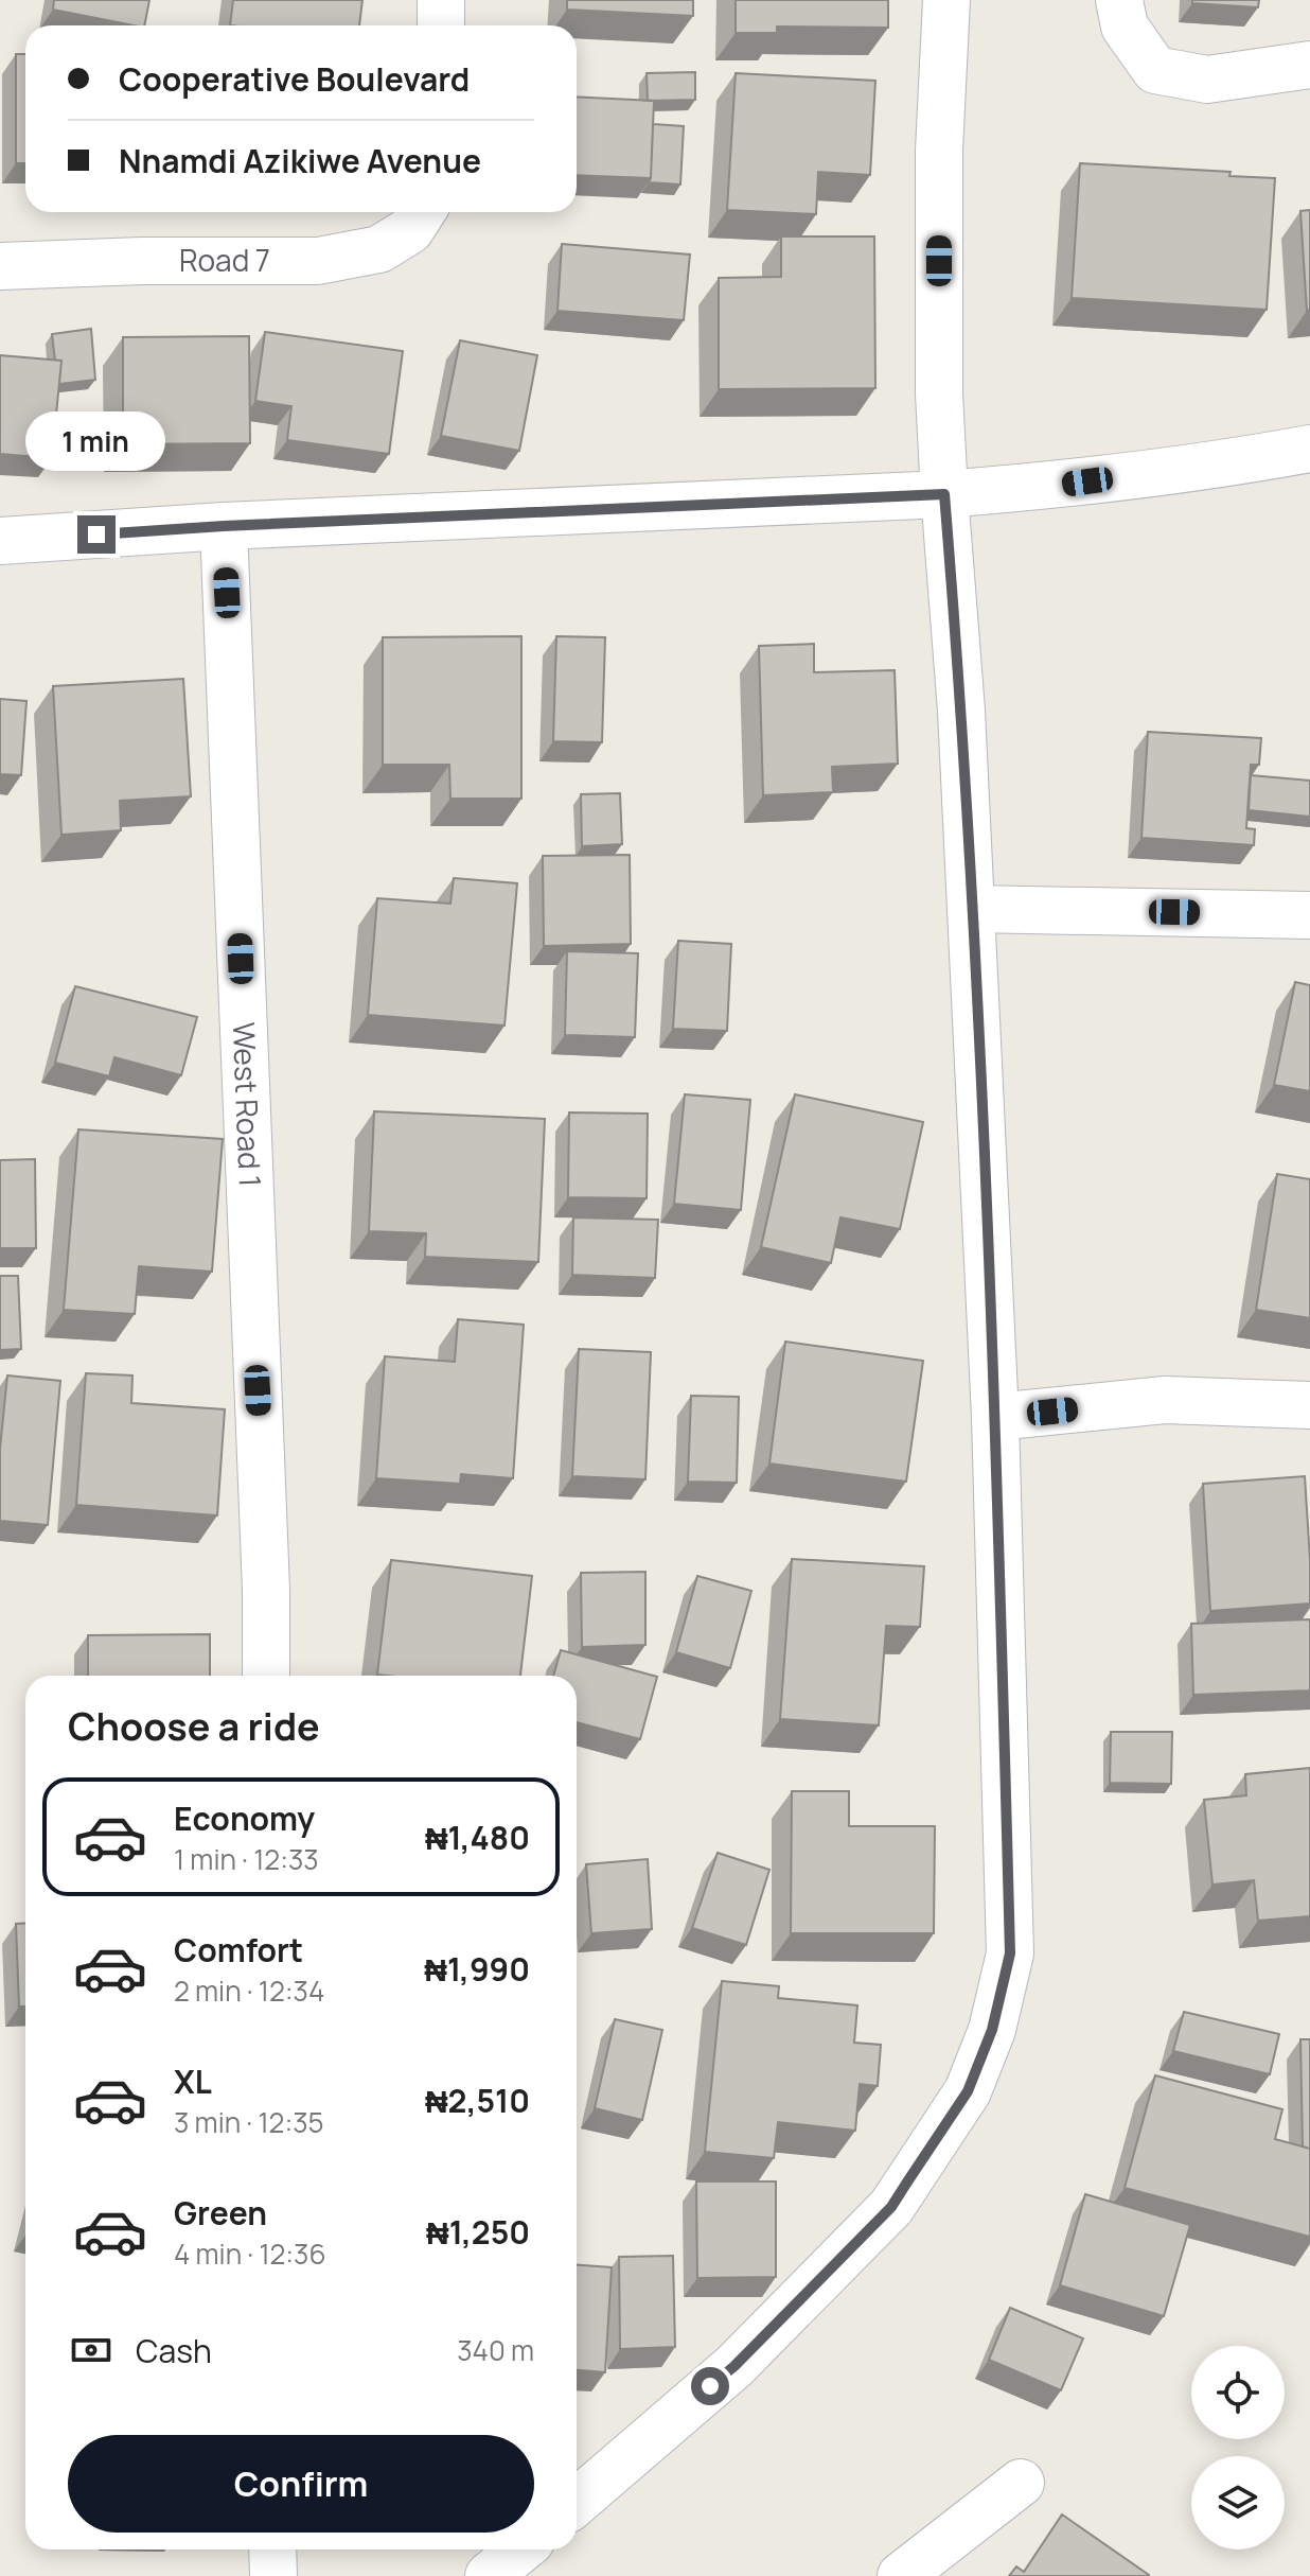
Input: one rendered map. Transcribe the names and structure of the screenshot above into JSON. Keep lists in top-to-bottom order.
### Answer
{
  "streets": {
    "street": ["Road 7", "West Road 1"]
  },
  "page": {
    "banner": ["Cooperative Boulevard", "Nnamdi Azikiwe Avenue"],
    "bubble": "1 min",
    "heading": "Choose a ride",
    "list": [
      {
        "name": "Economy",
        "note": "1 min · 12:33",
        "value": "₦1,480"
      },
      {
        "name": "Comfort",
        "note": "2 min · 12:34",
        "value": "₦1,990"
      },
      {
        "name": "XL",
        "note": "3 min · 12:35",
        "value": "₦2,510"
      },
      {
        "name": "Green",
        "note": "4 min · 12:36",
        "value": "₦1,250"
      }
    ],
    "pay": ["Cash", "340 m"],
    "buttons": "Confirm"
  }
}
